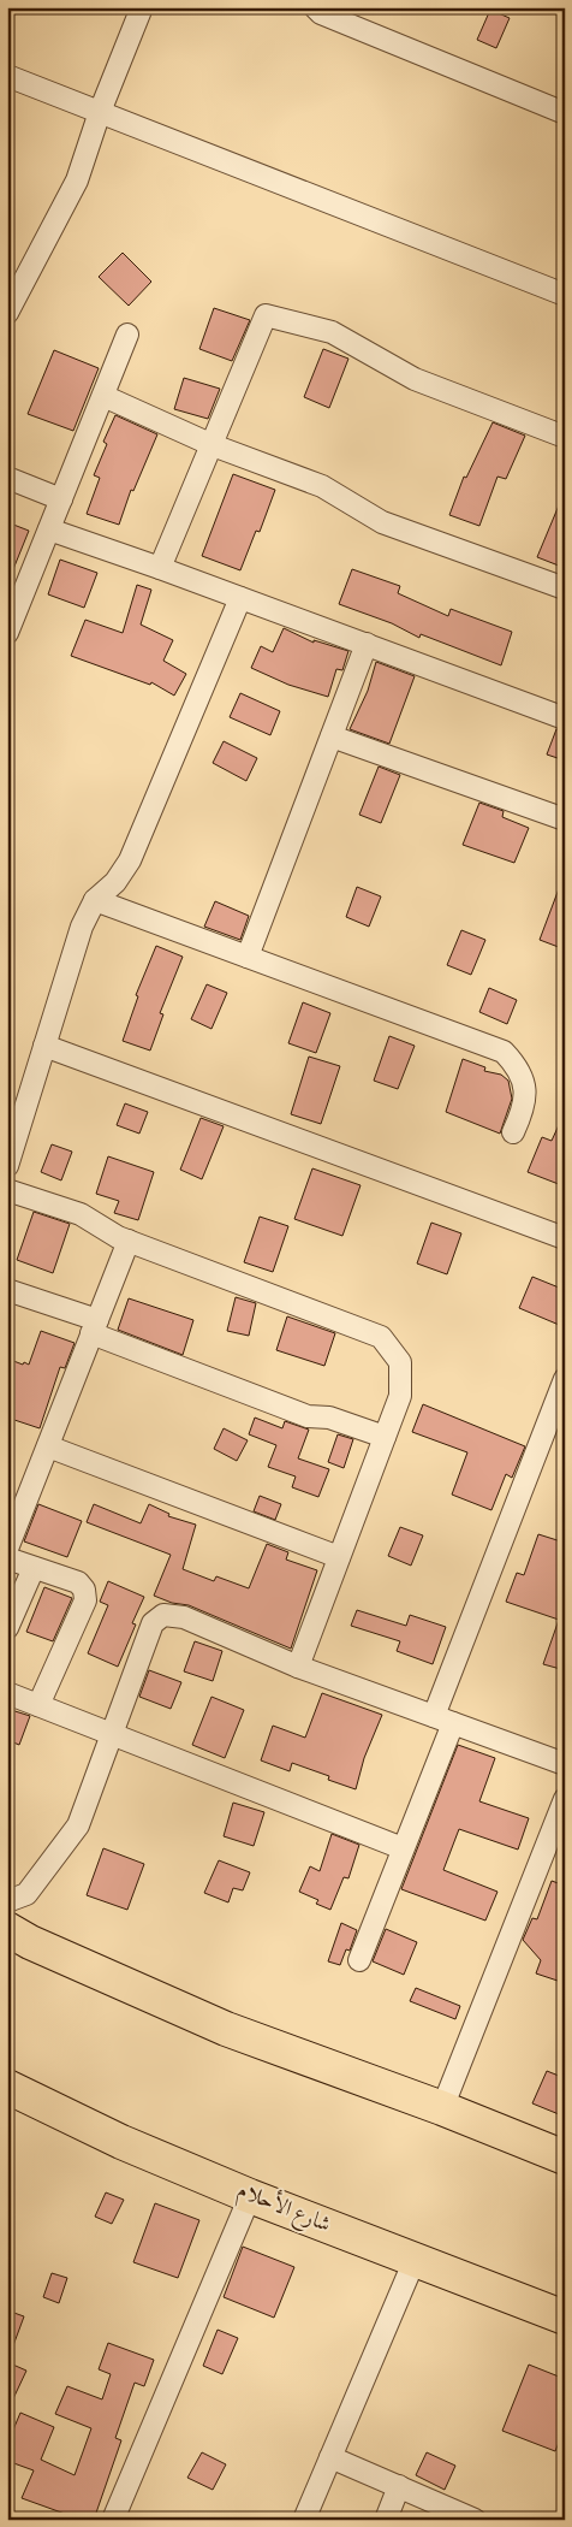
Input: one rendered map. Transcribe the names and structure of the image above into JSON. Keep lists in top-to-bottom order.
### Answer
{
  "streets": {
    "main road": ["شارع الأحلام"]
  }
}
